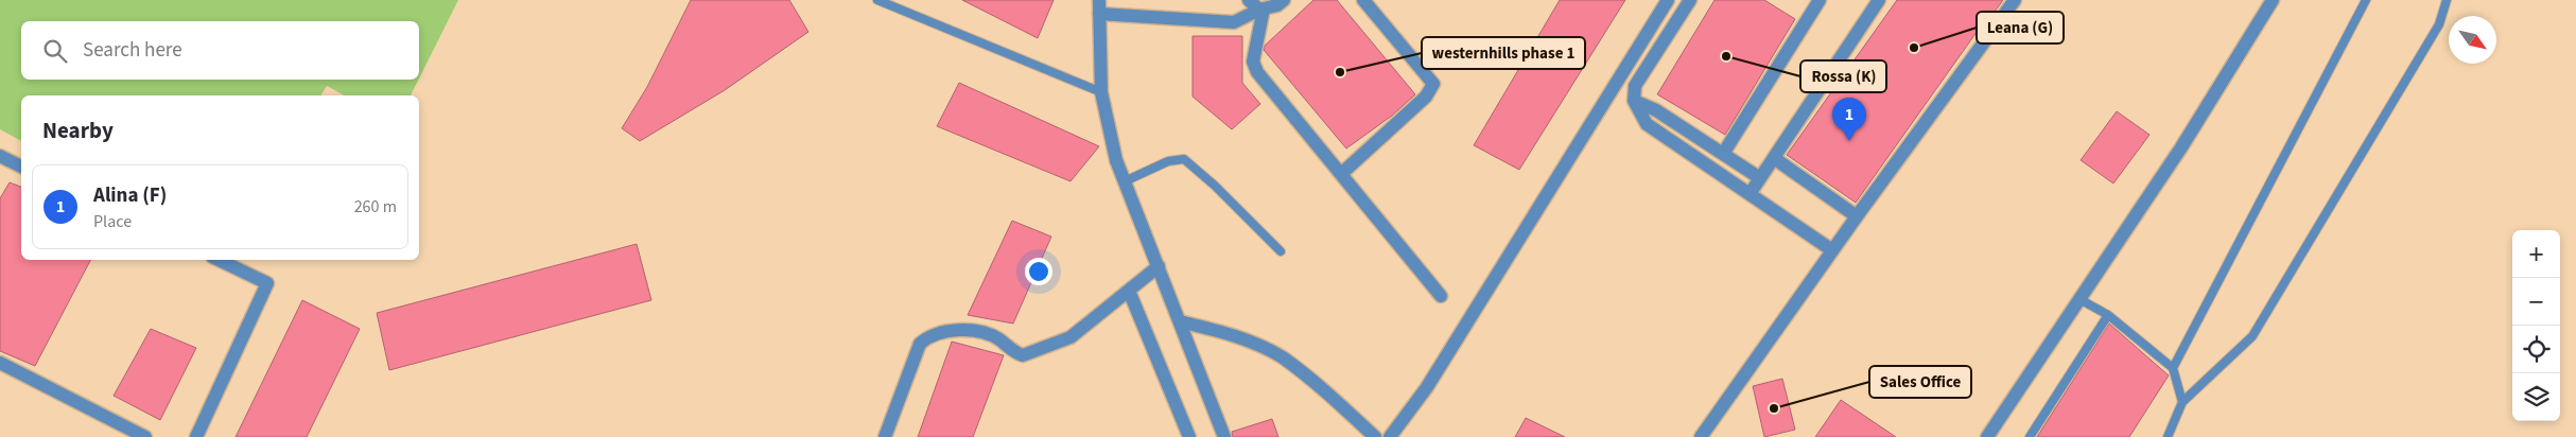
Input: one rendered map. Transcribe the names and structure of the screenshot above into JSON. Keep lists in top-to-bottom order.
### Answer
{
  "places": [
    "Leana (G)",
    "Rossa (K)",
    "westernhills phase 1",
    "Sales Office"
  ],
  "north": "bottom right",
  "page": {
    "search": "Search here",
    "heading": "Nearby",
    "pins": "1",
    "list": [
      {
        "mark": "1",
        "name": "Alina (F)",
        "note": "Place",
        "value": "260 m"
      }
    ],
    "map_buttons": ["+", "−"]
  }
}
